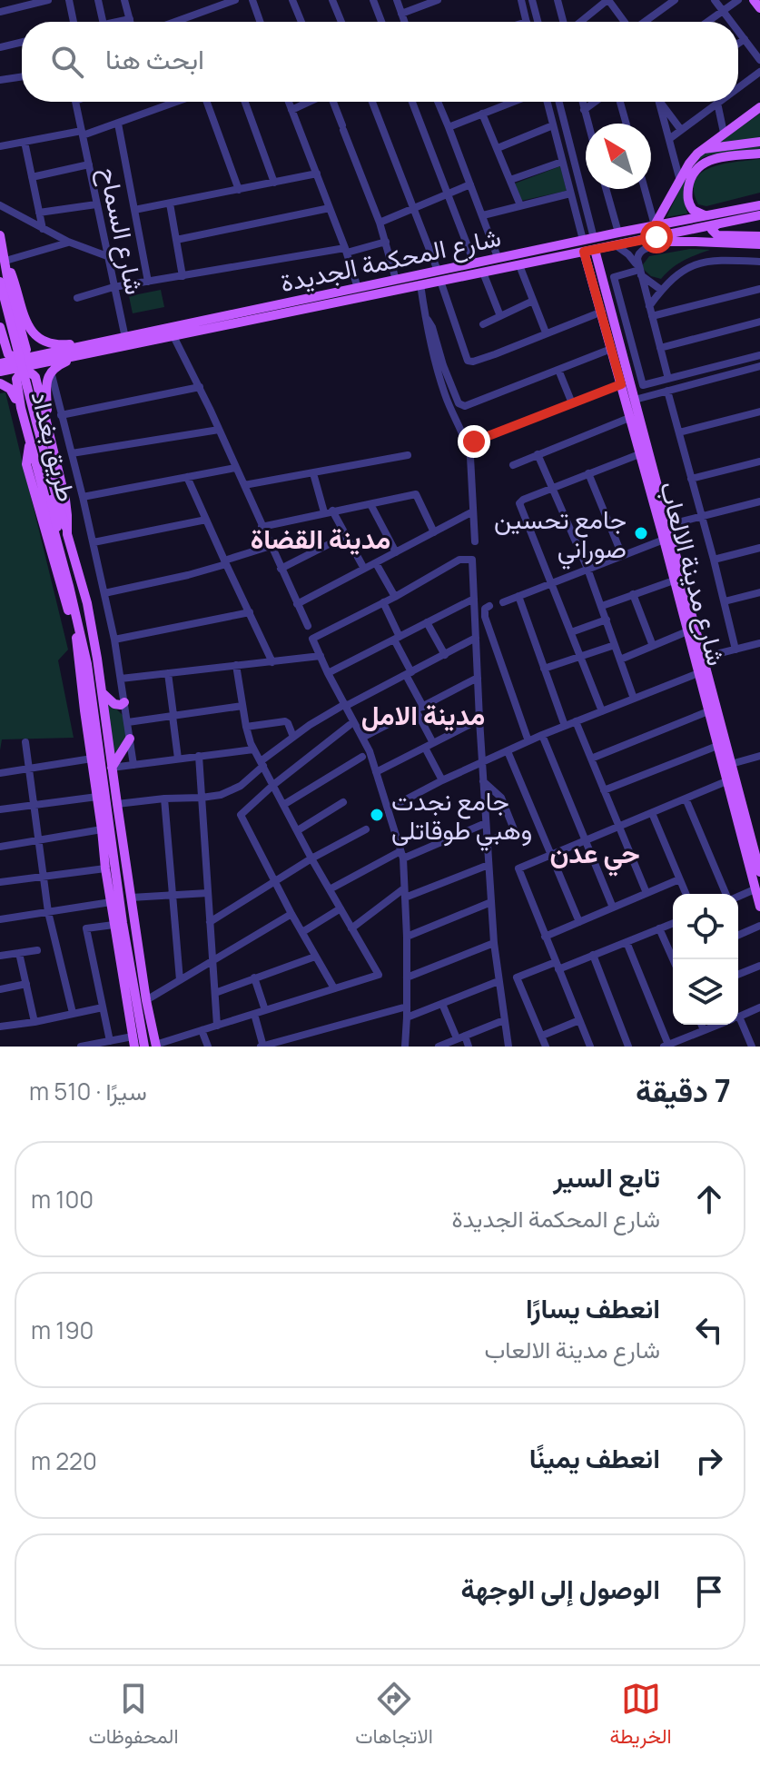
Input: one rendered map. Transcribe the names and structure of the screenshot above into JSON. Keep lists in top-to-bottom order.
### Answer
{
  "streets": {
    "main road": ["شارع المحكمة الجديدة", "طريق بغداد", "شارع مدينة الالعاب"],
    "street": ["شارع السماح"]
  },
  "crossings": [
    ["شارع السماح", "شارع المحكمة الجديدة"],
    ["شارع المحكمة الجديدة", "شارع مدينة الالعاب"]
  ],
  "districts": ["مدينة القضاة", "مدينة الامل", "حي عدن"],
  "places": ["جامع تحسين صوراني", "جامع نجدت وهبي طوقاتلى"],
  "north": "top left",
  "page": {
    "search": "ابحث هنا",
    "heading": ["7 دقيقة", "سيرًا · 510 m"],
    "list": [
      ["تابع السير", "شارع المحكمة الجديدة", "100 m"],
      ["انعطف يسارًا", "شارع مدينة الالعاب", "190 m"],
      ["انعطف يمينًا", "220 m"],
      "الوصول إلى الوجهة"
    ],
    "nav": ["الخريطة", "الاتجاهات", "المحفوظات"]
  }
}
